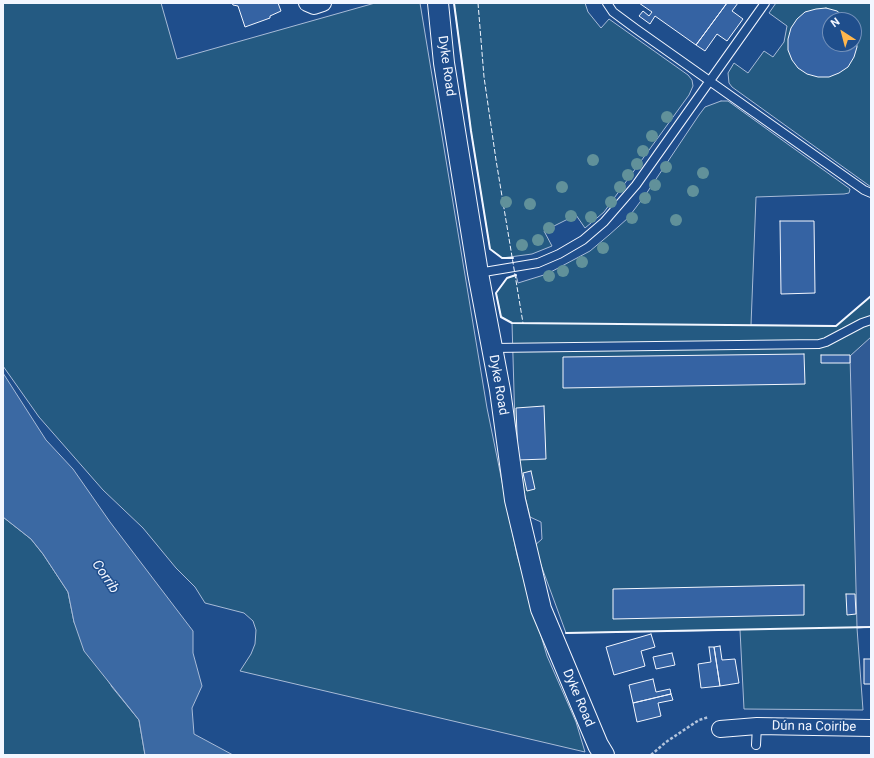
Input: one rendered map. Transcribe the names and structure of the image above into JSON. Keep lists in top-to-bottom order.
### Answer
{
  "streets": {
    "street": ["Dyke Road", "Dún na Coiribe"]
  },
  "water": ["Corrib"],
  "north": "top left"
}
